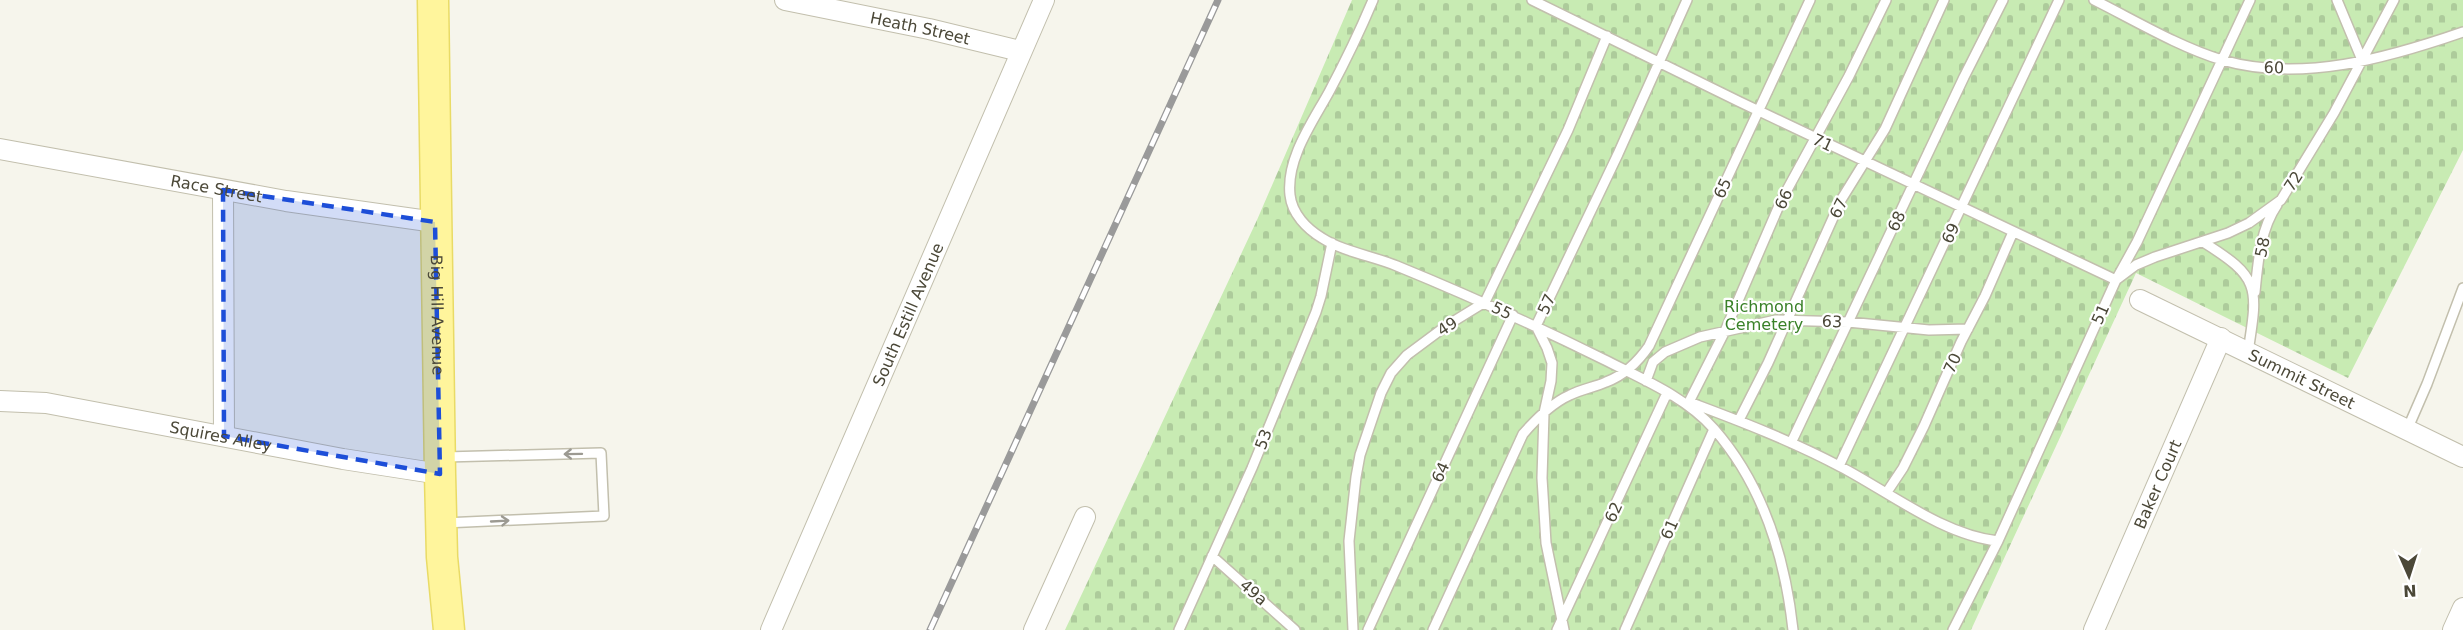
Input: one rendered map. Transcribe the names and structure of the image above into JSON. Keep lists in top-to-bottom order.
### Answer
{
  "streets": {
    "main road": ["Big Hill Avenue"],
    "street": [
      "Heath Street",
      "Race Street",
      "South Estill Avenue",
      "Summit Street",
      "Squires Alley",
      "Baker Court"
    ],
    "lane": [
      "60",
      "71",
      "72",
      "65",
      "66",
      "67",
      "68",
      "69",
      "58",
      "57",
      "55",
      "51",
      "63",
      "49",
      "70",
      "53",
      "64",
      "62",
      "61",
      "49a"
    ]
  },
  "crossings": [
    ["Heath Street", "South Estill Avenue"],
    ["60", "72"],
    ["60", "51"],
    ["71", "72"],
    ["71", "65"],
    ["71", "66"],
    ["71", "67"],
    ["71", "68"],
    ["71", "69"],
    ["71", "57"],
    ["71", "51"],
    ["71", "70"],
    ["72", "58"],
    ["72", "51"],
    ["Race Street", "Big Hill Avenue"],
    ["65", "55"],
    ["66", "63"],
    ["67", "63"],
    ["68", "63"],
    ["69", "63"],
    ["58", "Summit Street"],
    ["57", "55"],
    ["57", "62"],
    ["55", "63"],
    ["55", "49"],
    ["55", "53"],
    ["55", "64"],
    ["55", "62"],
    ["55", "61"],
    ["Big Hill Avenue", "Squires Alley"],
    ["63", "70"],
    ["Summit Street", "Baker Court"],
    ["53", "49a"]
  ],
  "parks": ["Richmond Cemetery"],
  "north": "bottom"
}
